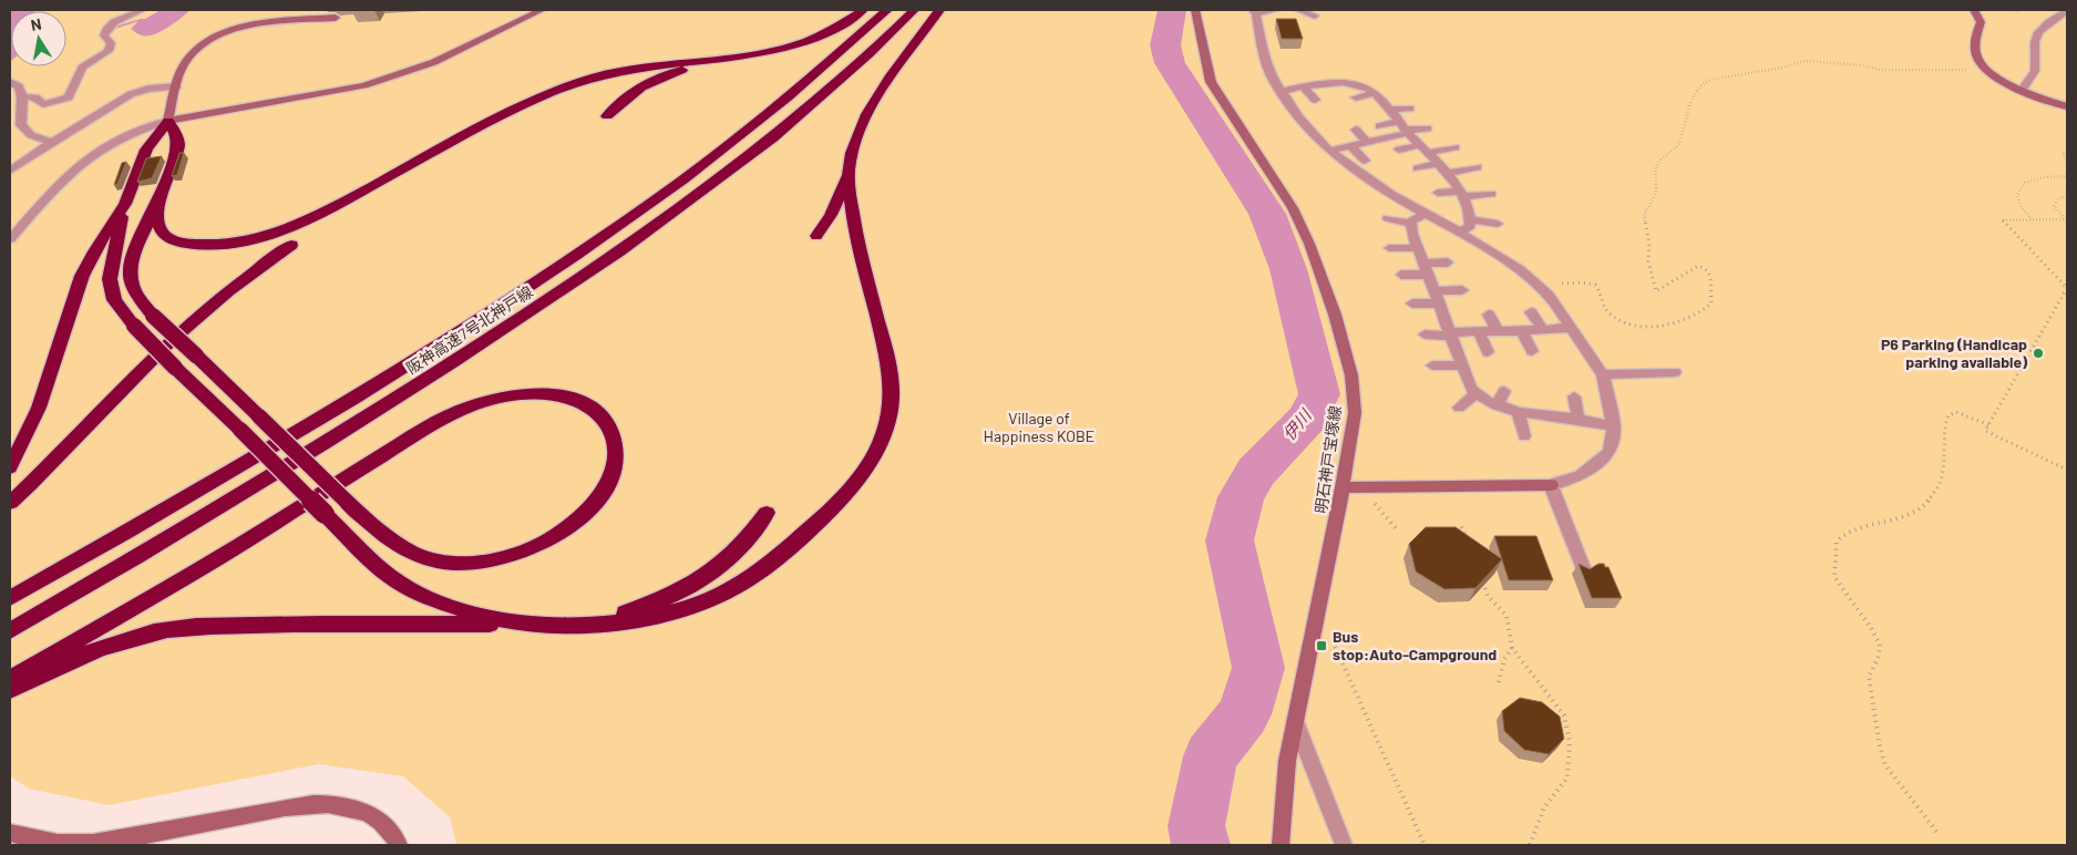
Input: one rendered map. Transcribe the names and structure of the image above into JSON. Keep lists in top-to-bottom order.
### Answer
{
  "streets": {
    "highway": ["阪神高速7号北神戸線"],
    "street": ["明石神戸宝塚線"]
  },
  "water": ["伊川"],
  "parks": ["Village of Happiness KOBE"],
  "places": {
    "other": ["P6 Parking (Handicap parking available)"],
    "transit": ["Bus stop:Auto-Campground"]
  },
  "north": "top"
}
